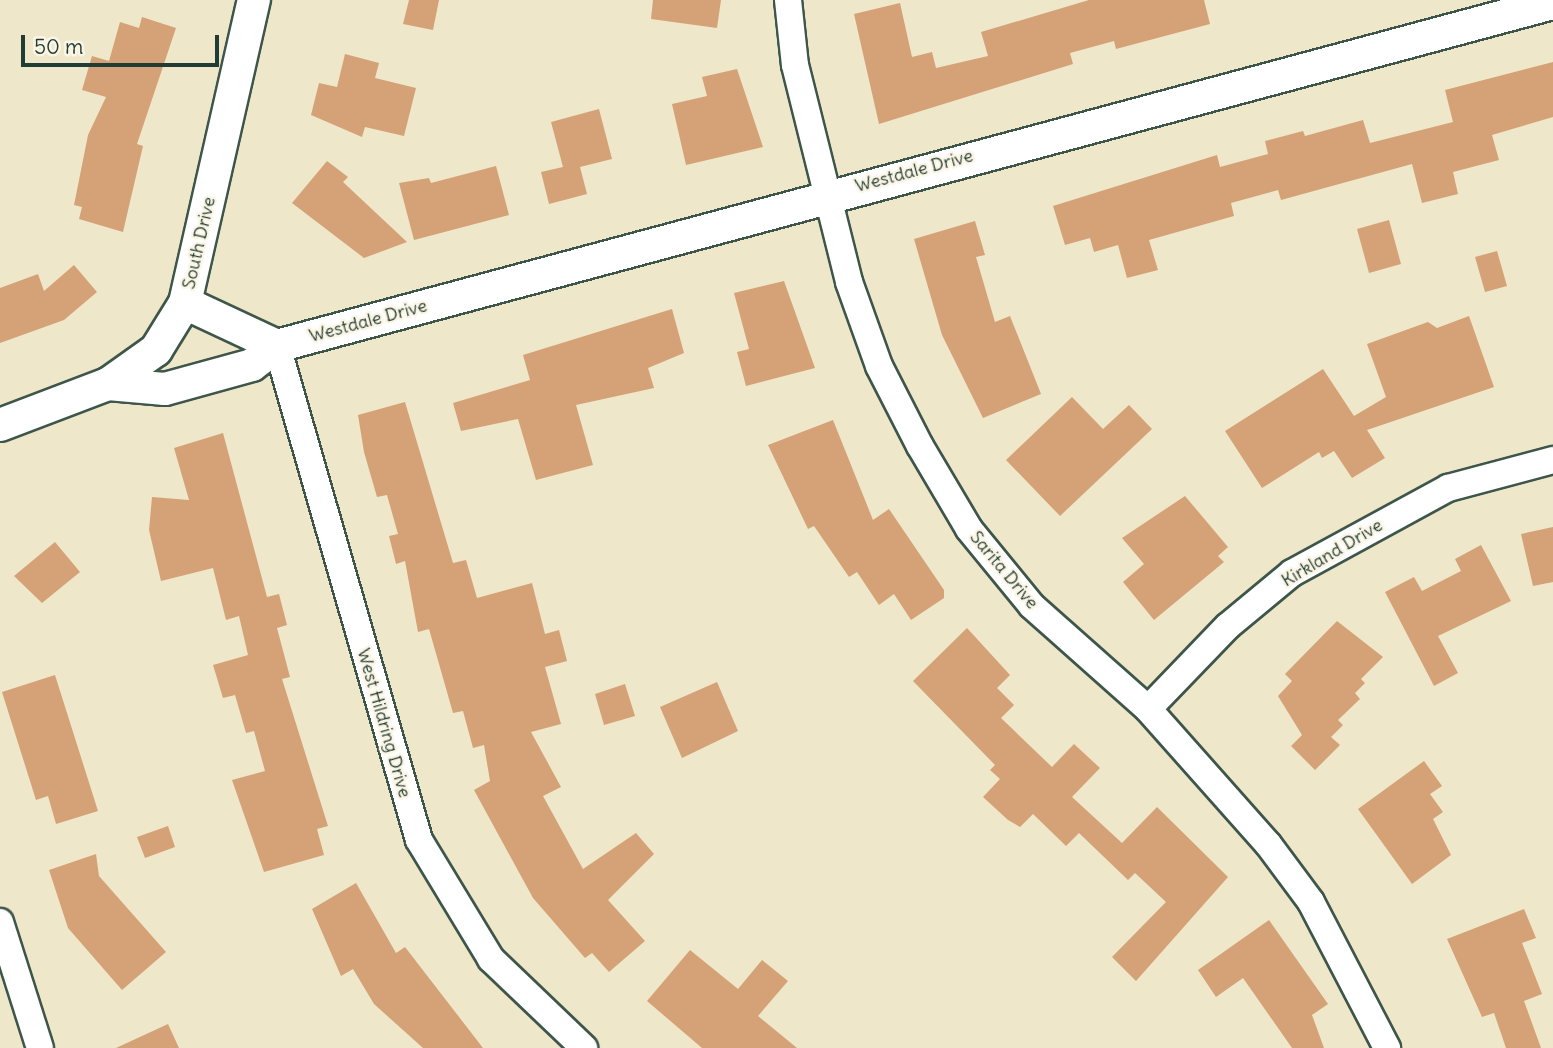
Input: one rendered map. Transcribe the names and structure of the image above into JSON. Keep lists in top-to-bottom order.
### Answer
{
  "streets": {
    "street": [
      "Westdale Drive",
      "South Drive",
      "Kirkland Drive",
      "Sarita Drive",
      "West Hildring Drive"
    ]
  },
  "crossings": [
    ["Westdale Drive", "South Drive"],
    ["Westdale Drive", "Sarita Drive"],
    ["Westdale Drive", "West Hildring Drive"],
    ["Kirkland Drive", "Sarita Drive"]
  ],
  "scale_bar": "50 m"
}
